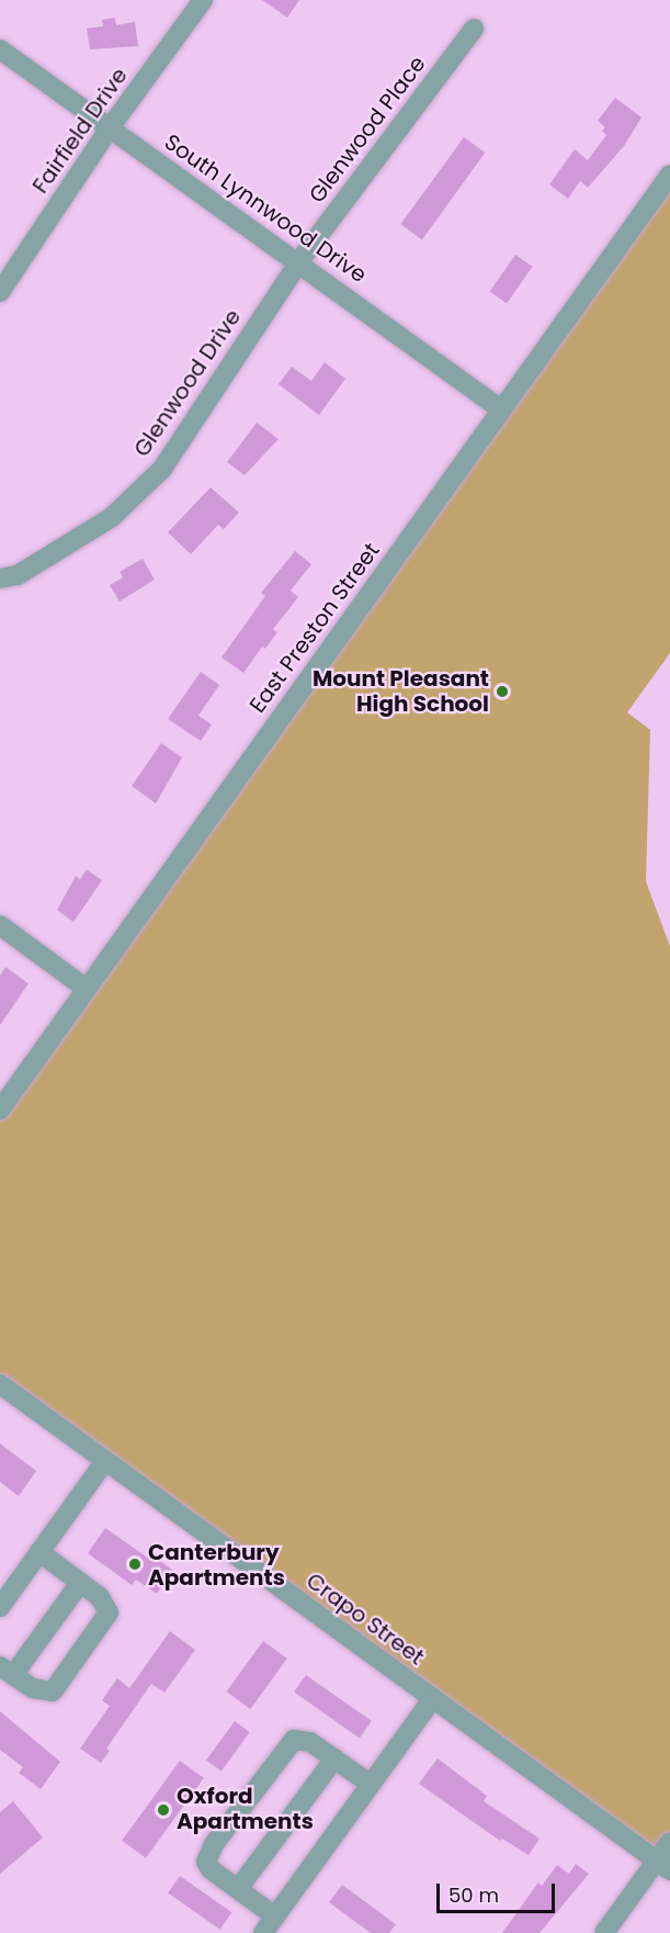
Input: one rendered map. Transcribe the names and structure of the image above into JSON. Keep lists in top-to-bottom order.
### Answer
{
  "streets": {
    "street": [
      "Glenwood Place",
      "Fairfield Drive",
      "South Lynnwood Drive",
      "Glenwood Drive",
      "East Preston Street",
      "Crapo Street"
    ]
  },
  "crossings": [
    ["Glenwood Place", "South Lynnwood Drive"],
    ["Glenwood Place", "Glenwood Drive"],
    ["Fairfield Drive", "South Lynnwood Drive"],
    ["South Lynnwood Drive", "Glenwood Drive"],
    ["South Lynnwood Drive", "East Preston Street"]
  ],
  "places": ["Mount Pleasant High School", "Canterbury Apartments", "Oxford Apartments"],
  "scale_bar": "50 m"
}
